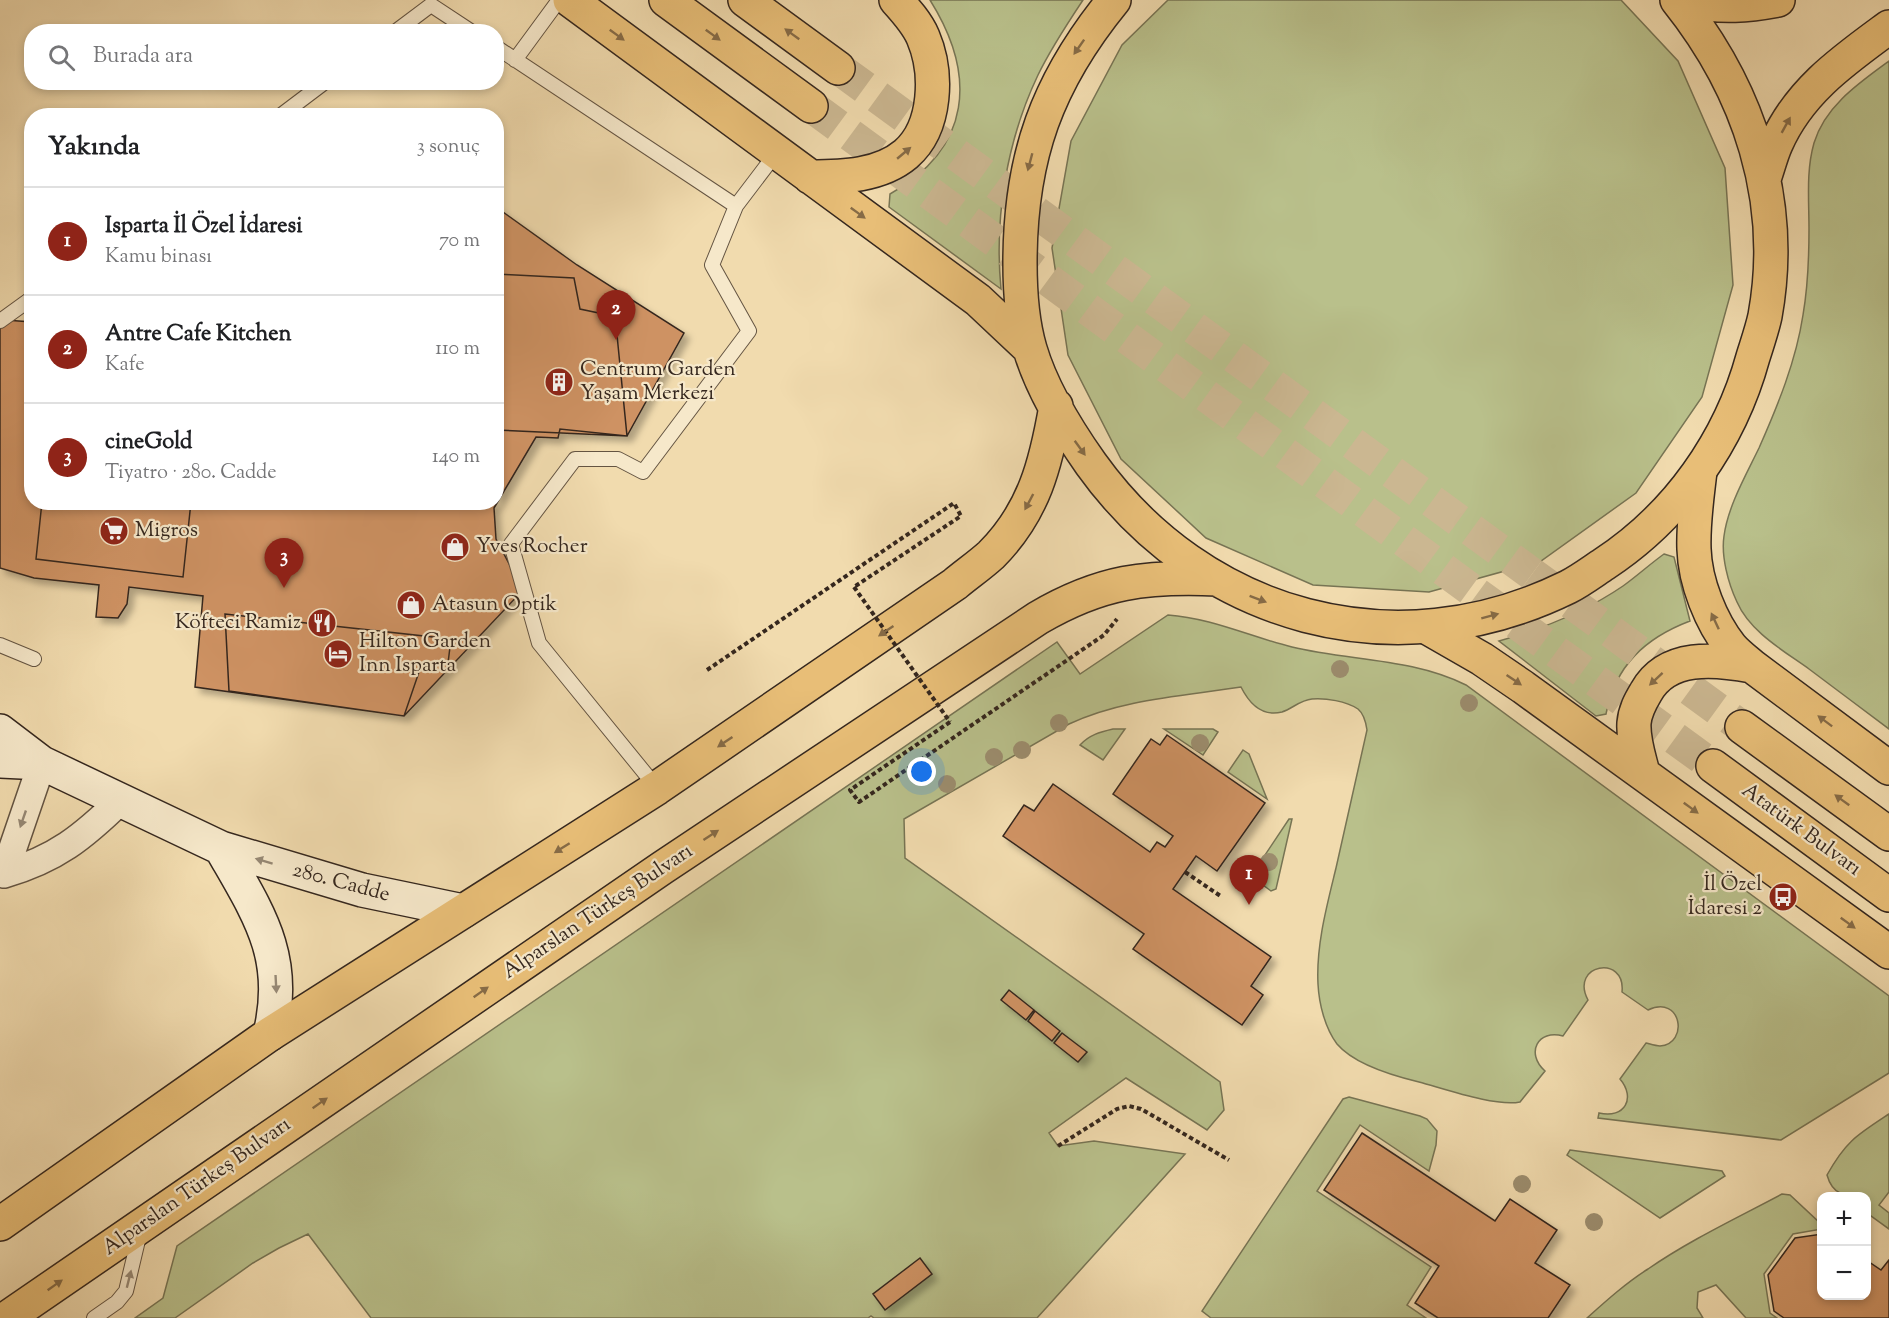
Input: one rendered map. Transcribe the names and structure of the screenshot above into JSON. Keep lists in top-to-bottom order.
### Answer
{
  "streets": {
    "main road": ["Atatürk Bulvarı", "Alparslan Türkeş Bulvarı"],
    "street": ["280. Cadde"]
  },
  "one_way": ["280. Cadde"],
  "places": {
    "building": ["Centrum Garden Yaşam Merkezi"],
    "supermarket": ["Migros"],
    "shop": ["Yves Rocher", "Atasun Optik"],
    "restaurant": ["Köfteci Ramiz"],
    "hotel": ["Hilton Garden Inn Isparta"],
    "bus stop": ["İl Özel İdaresi 2"]
  },
  "page": {
    "search": "Burada ara",
    "heading": ["Yakında", "3 sonuç"],
    "list": [
      {
        "mark": "1",
        "name": "Isparta İl Özel İdaresi",
        "note": "Kamu binası",
        "value": "70 m"
      },
      {
        "mark": "2",
        "name": "Antre Cafe Kitchen",
        "note": "Kafe",
        "value": "110 m"
      },
      {
        "mark": "3",
        "name": "cineGold",
        "note": "Tiyatro · 280. Cadde",
        "value": "140 m"
      }
    ],
    "pins": ["2", "3", "1"],
    "map_buttons": ["+", "−"]
  }
}
